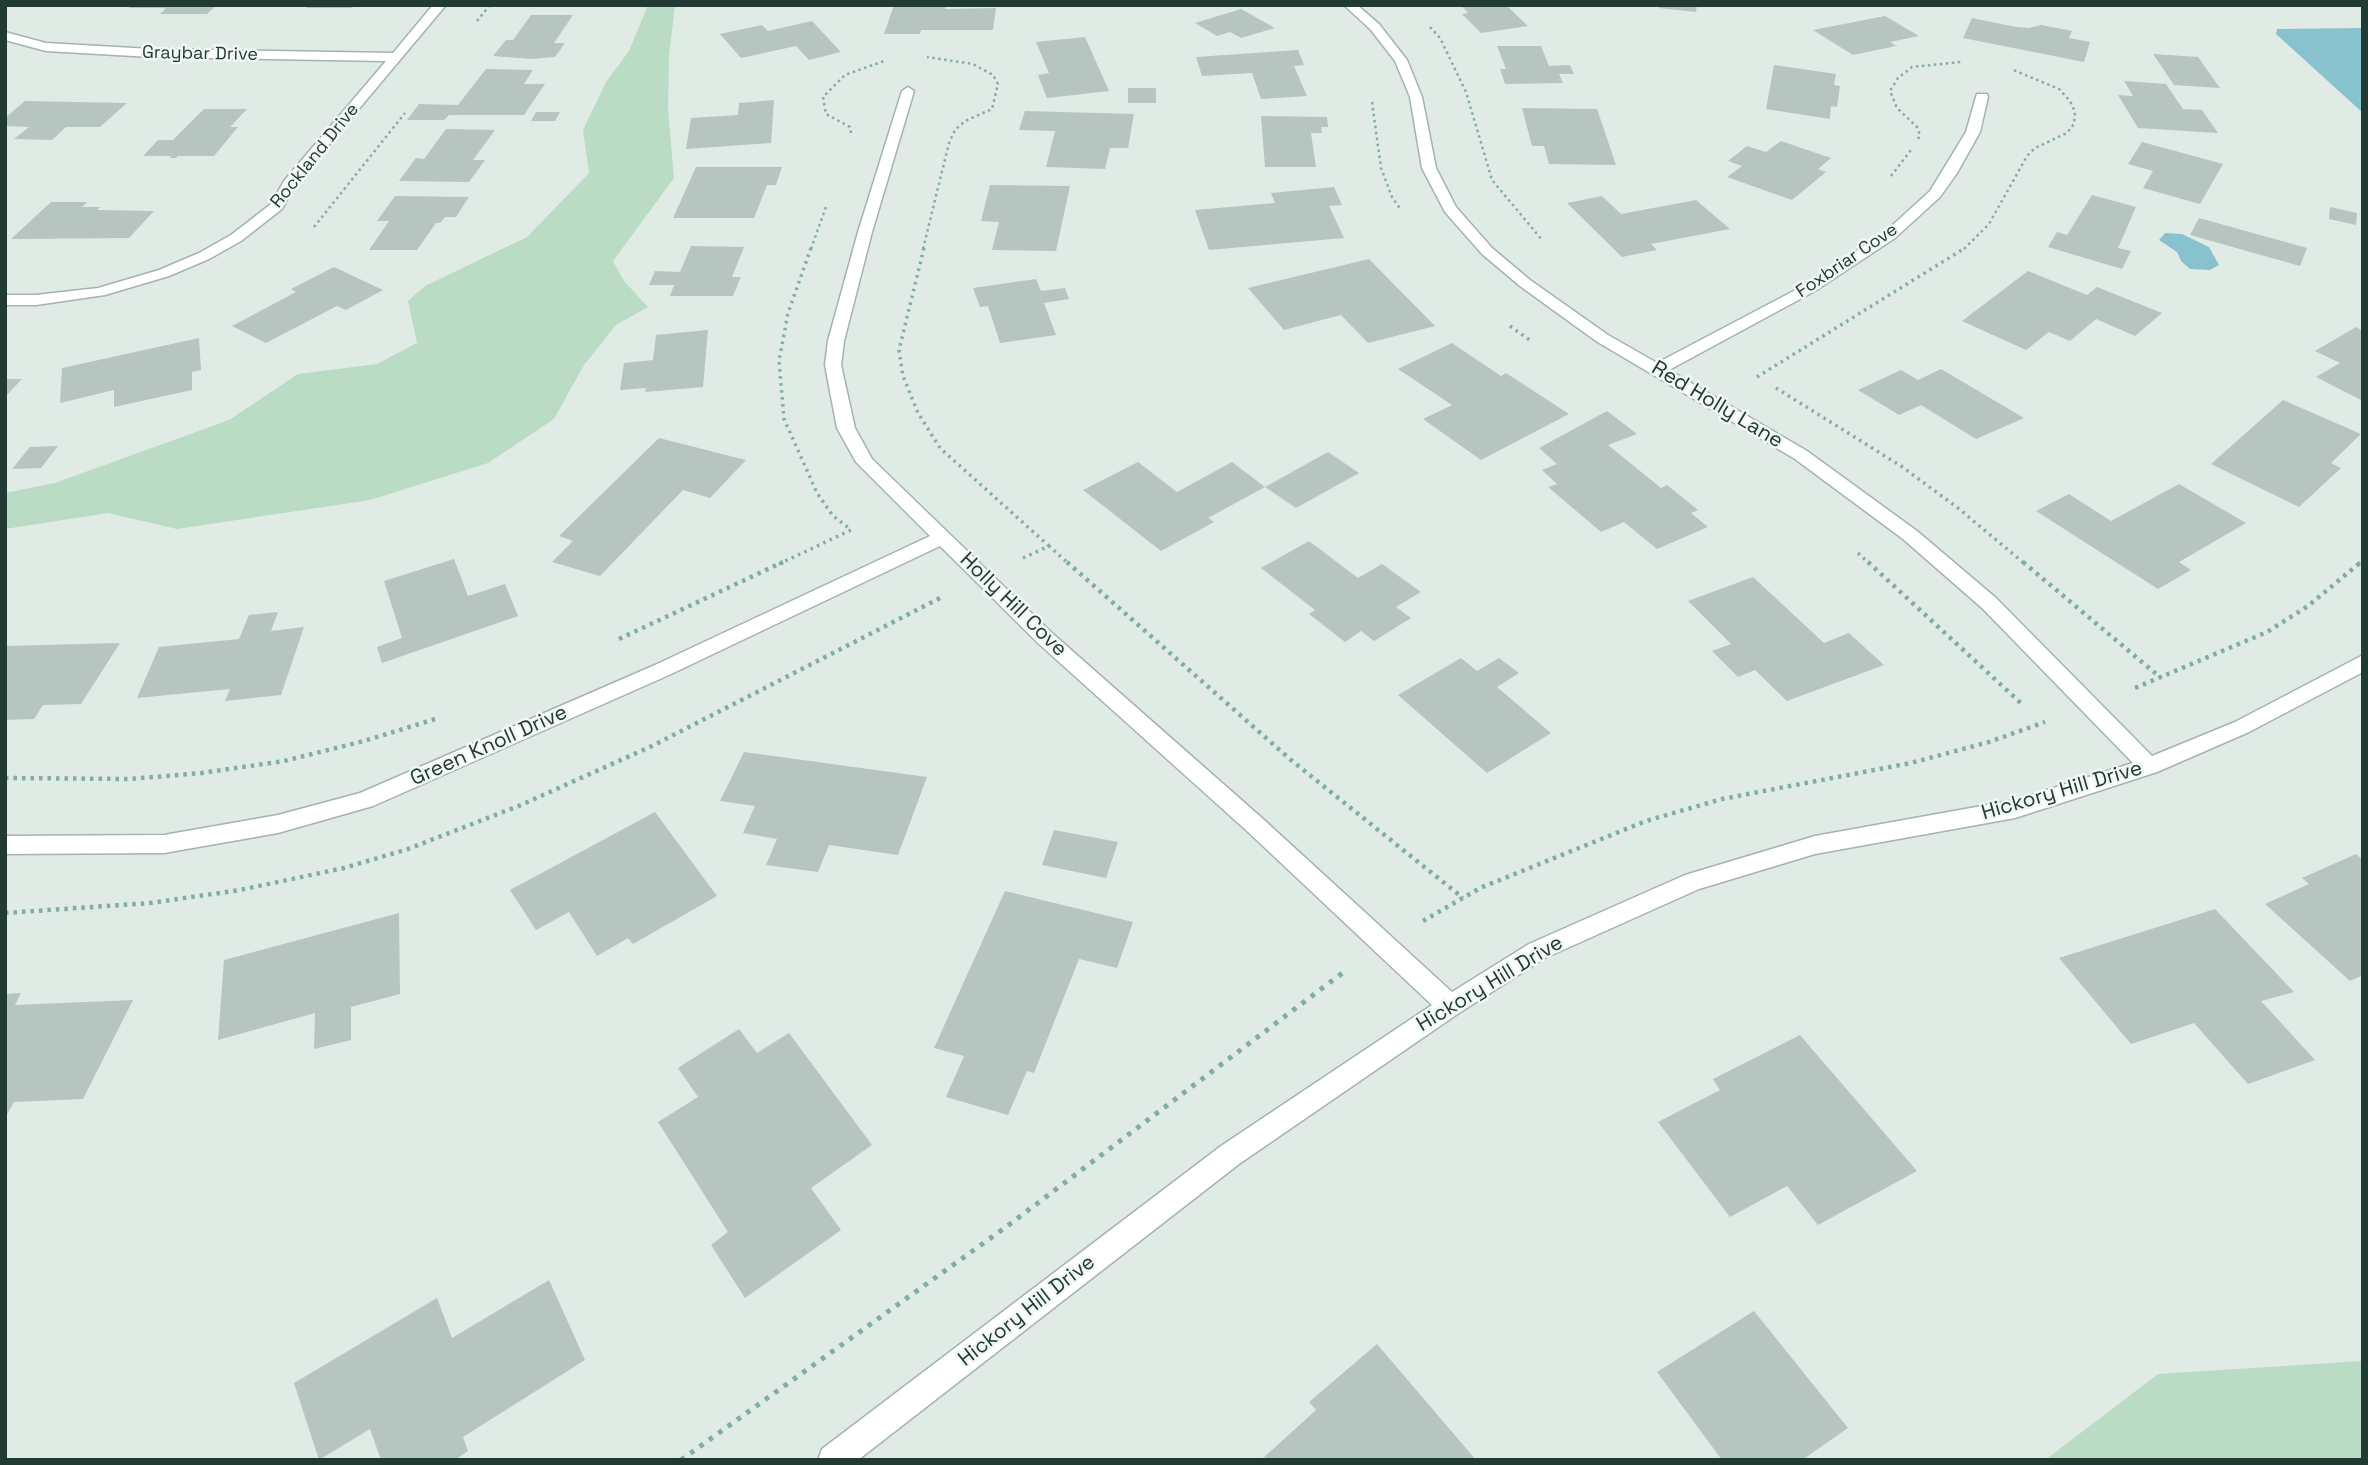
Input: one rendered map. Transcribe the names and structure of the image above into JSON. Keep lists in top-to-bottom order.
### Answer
{
  "streets": {
    "street": [
      "Graybar Drive",
      "Rockland Drive",
      "Foxbriar Cove",
      "Red Holly Lane",
      "Holly Hill Cove",
      "Green Knoll Drive",
      "Hickory Hill Drive"
    ]
  },
  "crossings": [
    ["Graybar Drive", "Rockland Drive"],
    ["Foxbriar Cove", "Red Holly Lane"],
    ["Red Holly Lane", "Hickory Hill Drive"],
    ["Holly Hill Cove", "Green Knoll Drive"],
    ["Holly Hill Cove", "Hickory Hill Drive"]
  ]
}
